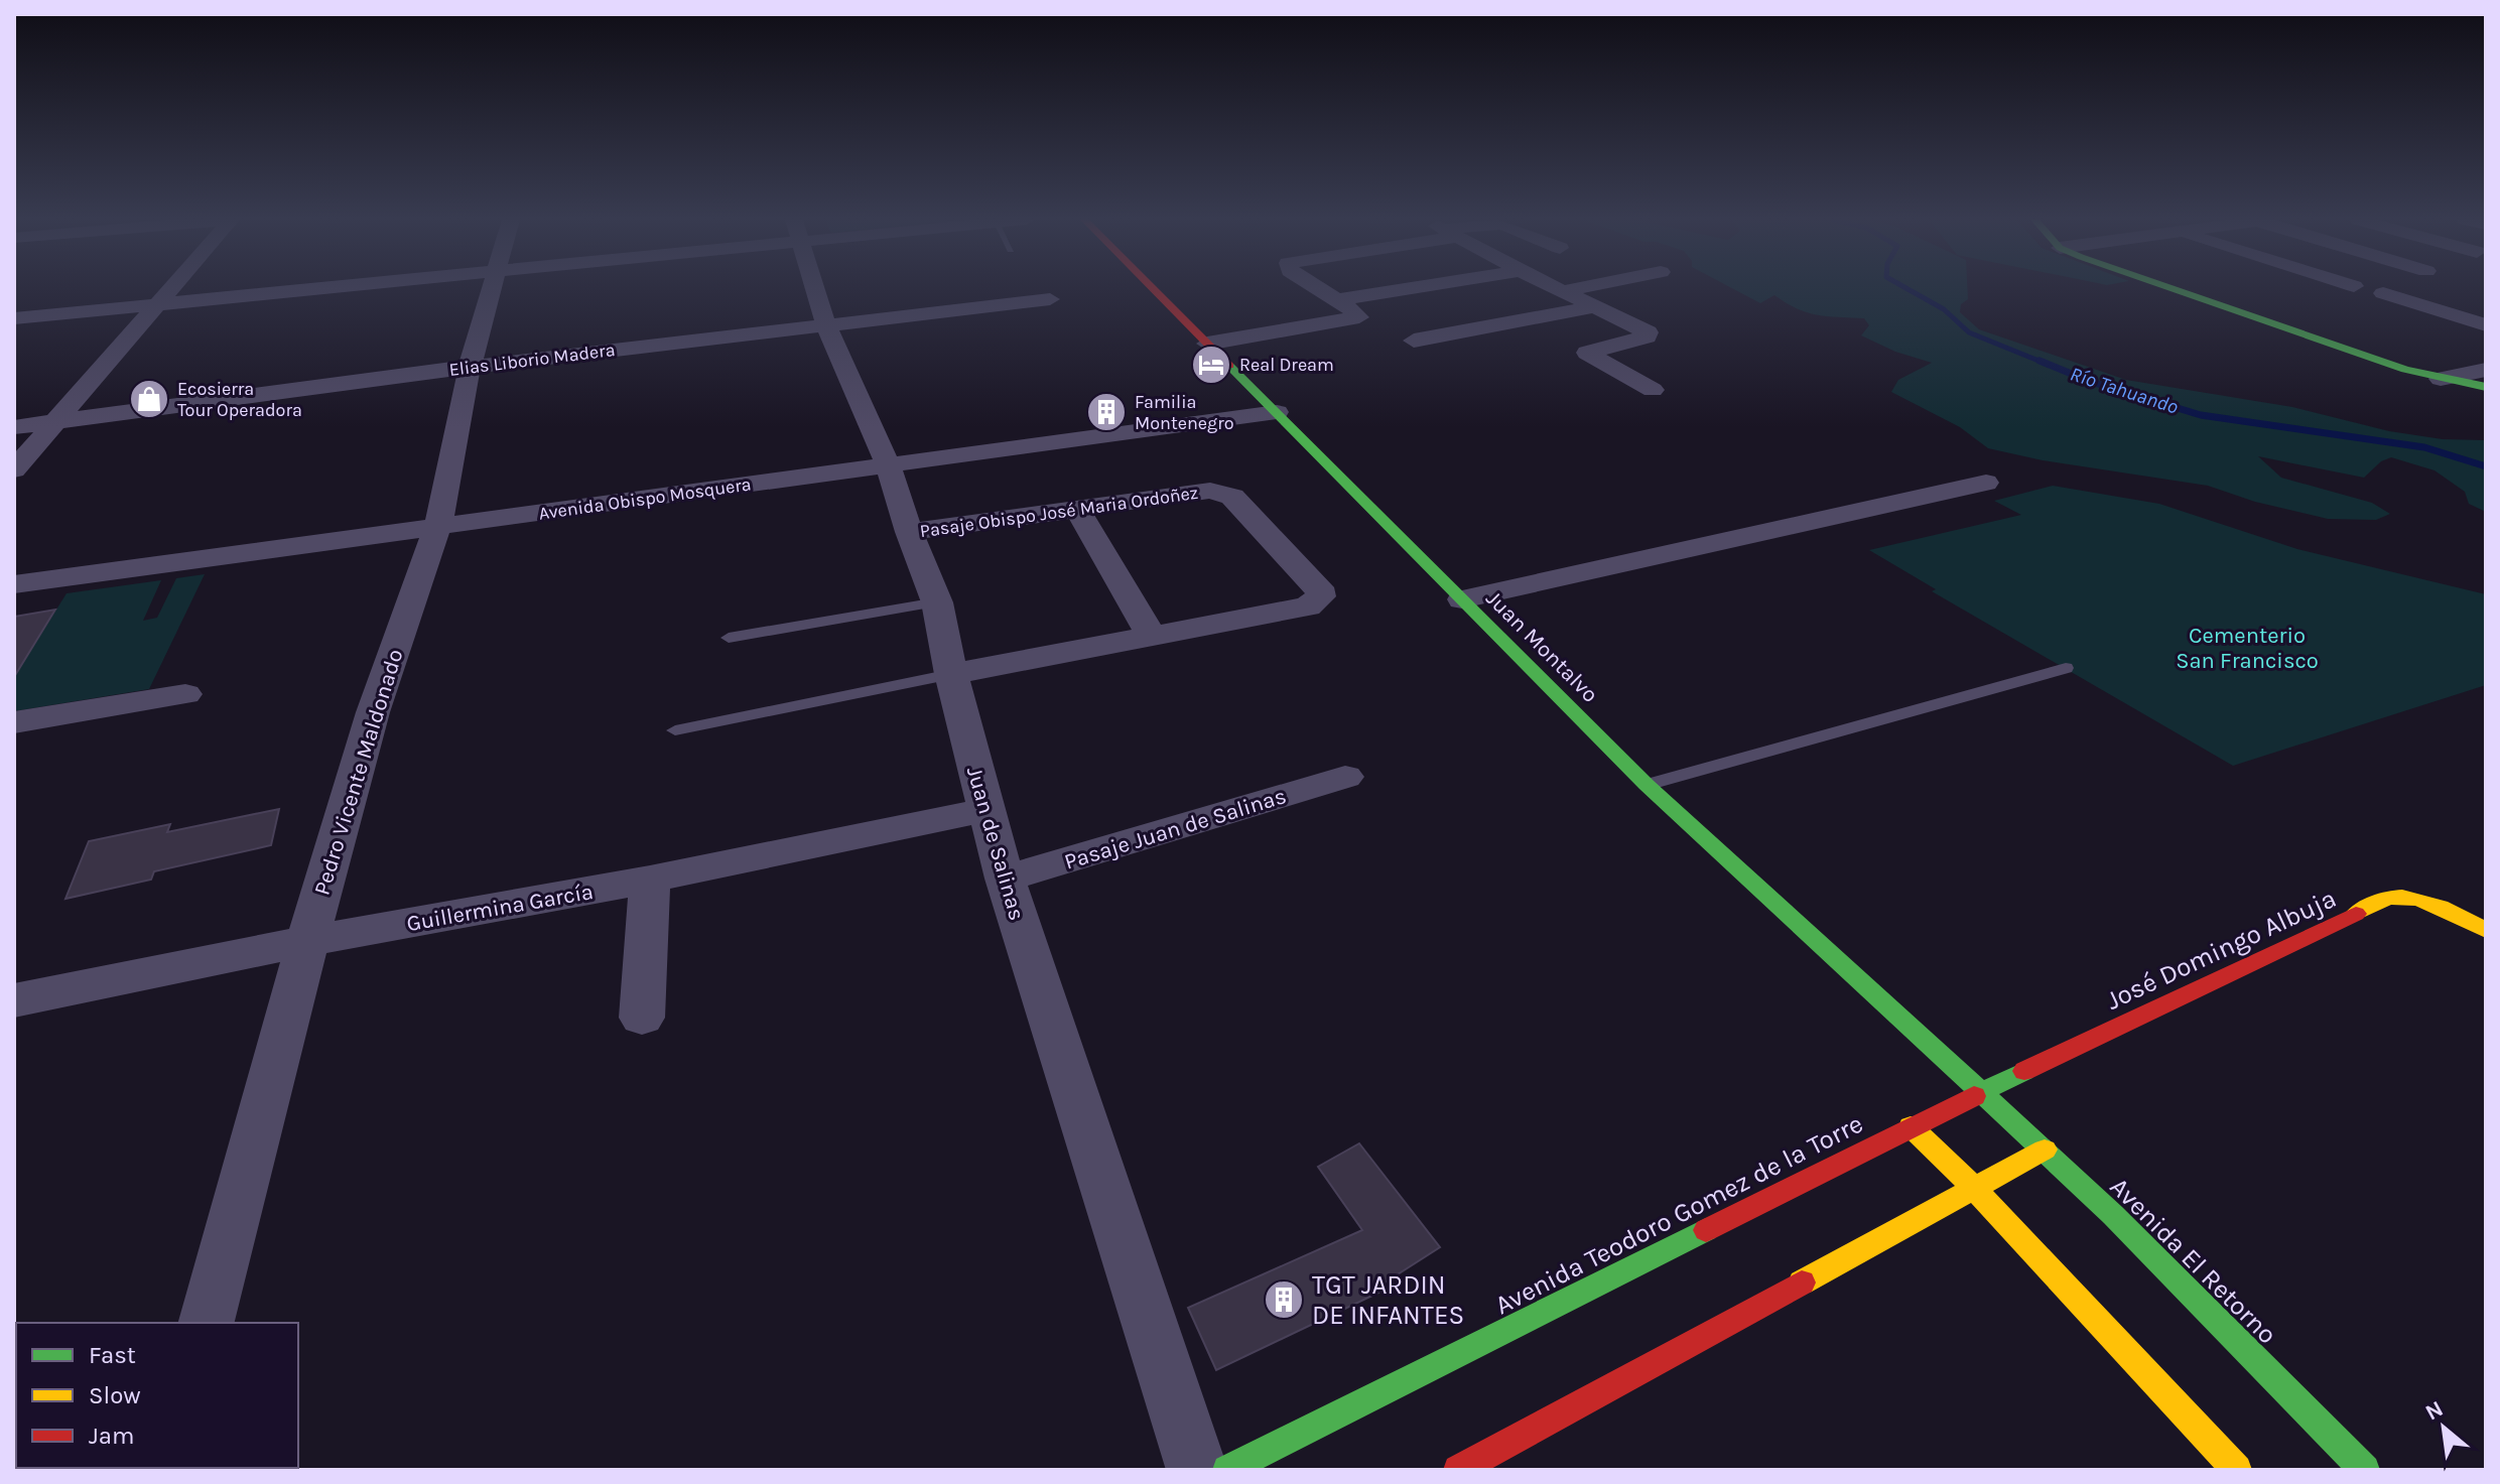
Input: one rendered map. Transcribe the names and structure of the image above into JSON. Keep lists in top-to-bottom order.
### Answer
{
  "streets": {
    "street": [
      "Elias Liborio Madera",
      "Avenida Obispo Mosquera",
      "Pasaje Obispo José Maria Ordoñez",
      "Juan Montalvo",
      "Pedro Vicente Maldonado",
      "Pasaje Juan de Salinas",
      "Juan de Salinas",
      "Guillermina García",
      "José Domingo Albuja",
      "Avenida Teodoro Gomez de la Torre",
      "Avenida El Retorno"
    ]
  },
  "crossings": [
    ["Elias Liborio Madera", "Pedro Vicente Maldonado"],
    ["Elias Liborio Madera", "Juan de Salinas"],
    ["Avenida Obispo Mosquera", "Juan Montalvo"],
    ["Avenida Obispo Mosquera", "Pedro Vicente Maldonado"],
    ["Avenida Obispo Mosquera", "Juan de Salinas"],
    ["Pasaje Obispo José Maria Ordoñez", "Juan de Salinas"],
    ["Juan Montalvo", "José Domingo Albuja"],
    ["Juan Montalvo", "Avenida Teodoro Gomez de la Torre"],
    ["Juan Montalvo", "Avenida El Retorno"],
    ["Pedro Vicente Maldonado", "Guillermina García"],
    ["Pasaje Juan de Salinas", "Juan de Salinas"],
    ["Juan de Salinas", "Guillermina García"],
    ["José Domingo Albuja", "Avenida Teodoro Gomez de la Torre"],
    ["José Domingo Albuja", "Avenida El Retorno"],
    ["Avenida Teodoro Gomez de la Torre", "Avenida El Retorno"]
  ],
  "water": ["Río Tahuando"],
  "parks": ["Cementerio San Francisco"],
  "places": {
    "hotel": ["Real Dream"],
    "shop": ["Ecosierra Tour Operadora"],
    "building": ["Familia Montenegro", "TGT JARDIN DE INFANTES"]
  },
  "legend": ["Fast", "Slow", "Jam"],
  "north": "top left"
}
